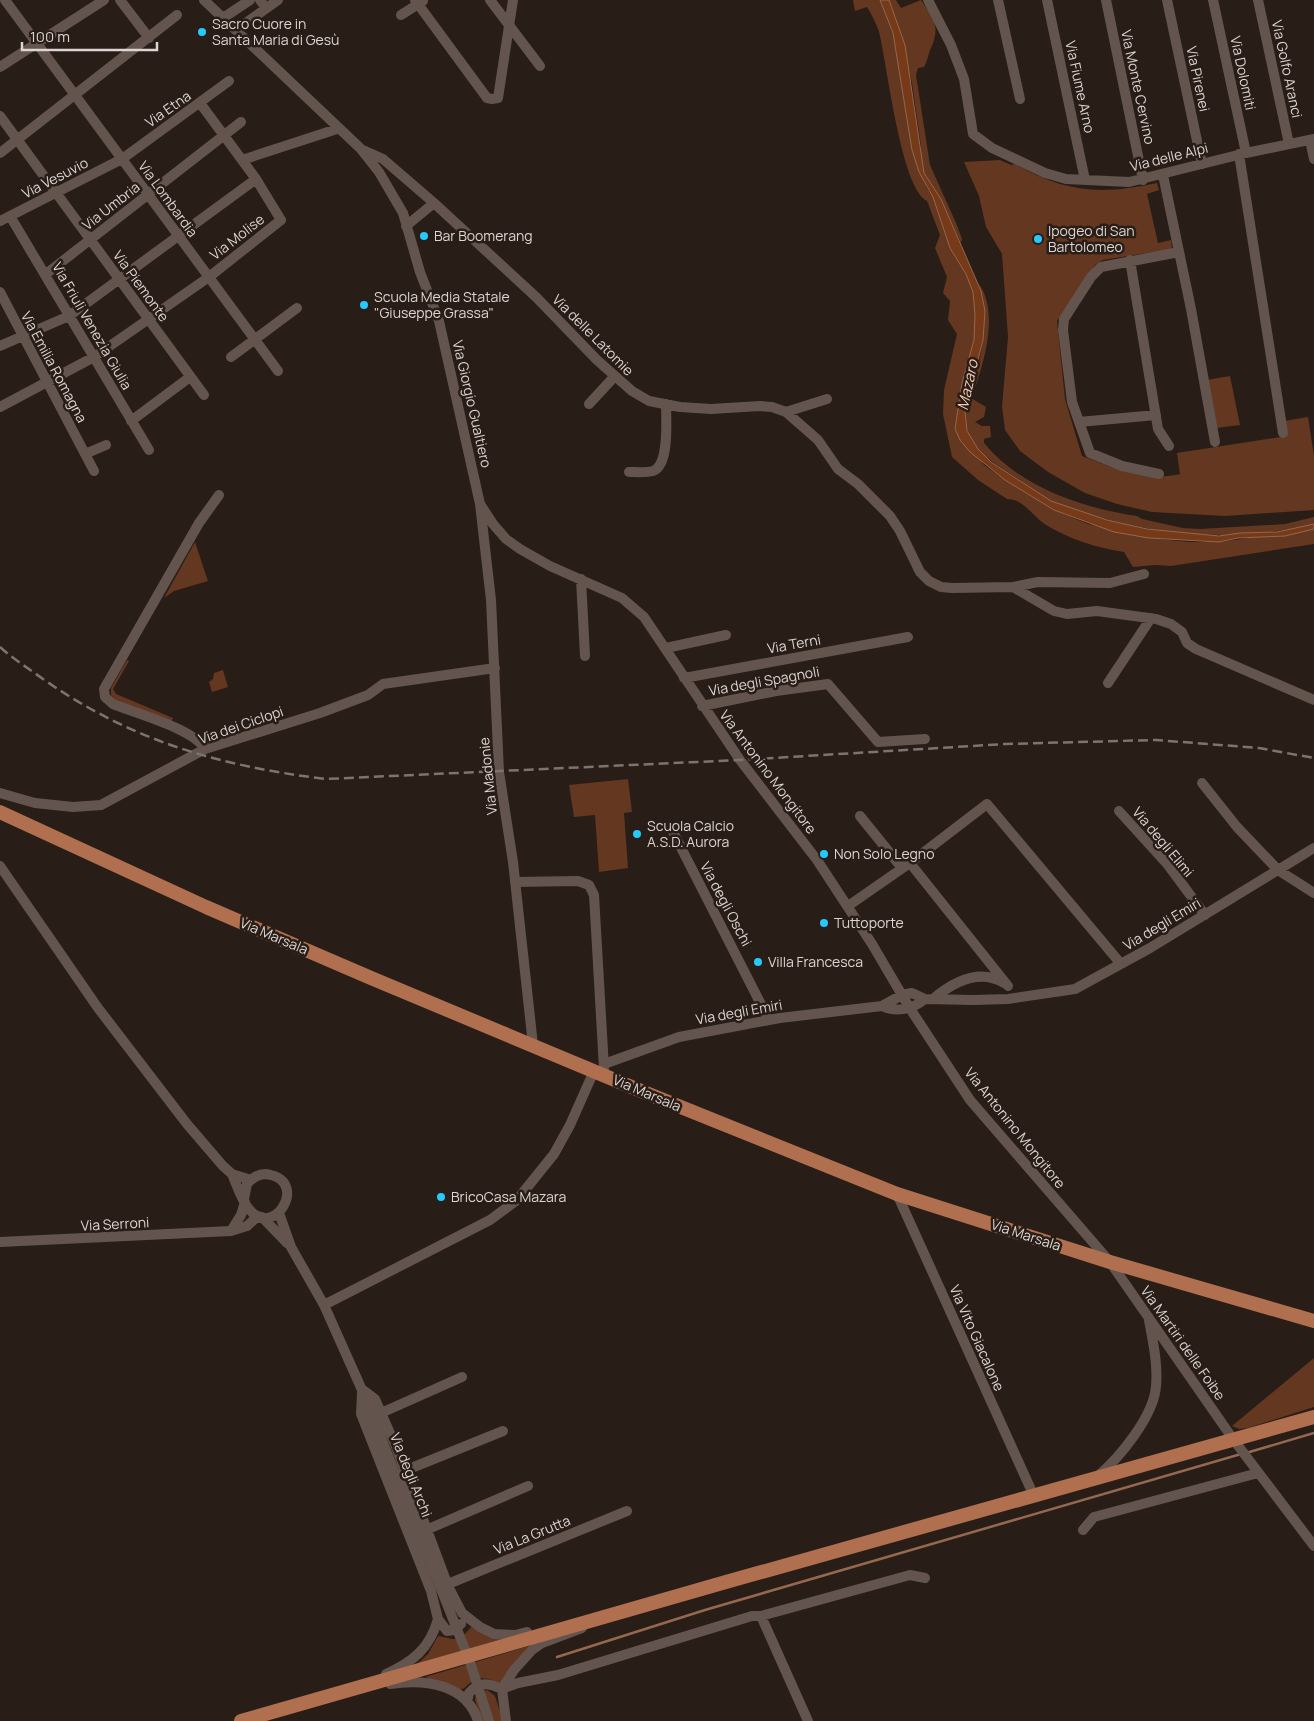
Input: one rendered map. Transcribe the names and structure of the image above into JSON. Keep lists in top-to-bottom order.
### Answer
{
  "streets": {
    "main road": ["Via Marsala"],
    "street": [
      "Via Golfo Aranci",
      "Via Dolomiti",
      "Via Pirenei",
      "Via Fiume Arno",
      "Via Monte Cervino",
      "Via Etna",
      "Via delle Alpi",
      "Via Vesuvio",
      "Via Lombardia",
      "Via Umbria",
      "Via Molise",
      "Via Piemonte",
      "Via Friuli Venezia Giulia",
      "Via delle Latomie",
      "Via Emilia Romagna",
      "Via Giorgio Gualtiero",
      "Via Terni",
      "Via degli Spagnoli",
      "Via dei Ciclopi",
      "Via Antonino Mongitore",
      "Via Madonie",
      "Via degli Elimi",
      "Via degli Oschi",
      "Via degli Emiri",
      "Via Serroni",
      "Via Vito Giacalone",
      "Via Martiri delle Foibe",
      "Via degli Archi",
      "Via La Grutta"
    ]
  },
  "crossings": [
    ["Via Golfo Aranci", "Via delle Alpi"],
    ["Via Dolomiti", "Via delle Alpi"],
    ["Via Pirenei", "Via delle Alpi"],
    ["Via Fiume Arno", "Via delle Alpi"],
    ["Via Monte Cervino", "Via delle Alpi"],
    ["Via Etna", "Via Vesuvio"],
    ["Via Etna", "Via Lombardia"],
    ["Via Etna", "Via Molise"],
    ["Via Vesuvio", "Via Lombardia"],
    ["Via Vesuvio", "Via Piemonte"],
    ["Via Vesuvio", "Via Friuli Venezia Giulia"],
    ["Via Lombardia", "Via Umbria"],
    ["Via Lombardia", "Via Molise"],
    ["Via Umbria", "Via Molise"],
    ["Via Umbria", "Via Piemonte"],
    ["Via Umbria", "Via Friuli Venezia Giulia"],
    ["Via Molise", "Via Piemonte"],
    ["Via Molise", "Via Friuli Venezia Giulia"],
    ["Via Molise", "Via Emilia Romagna"],
    ["Via delle Latomie", "Via Giorgio Gualtiero"],
    ["Via Giorgio Gualtiero", "Via Antonino Mongitore"],
    ["Via Giorgio Gualtiero", "Via Madonie"],
    ["Via Terni", "Via Antonino Mongitore"],
    ["Via degli Spagnoli", "Via Antonino Mongitore"],
    ["Via dei Ciclopi", "Via Madonie"],
    ["Via Antonino Mongitore", "Via Madonie"],
    ["Via Antonino Mongitore", "Via degli Emiri"],
    ["Via Antonino Mongitore", "Via Marsala"],
    ["Via Antonino Mongitore", "Via Martiri delle Foibe"],
    ["Via Madonie", "Via Marsala"],
    ["Via degli Elimi", "Via degli Emiri"],
    ["Via degli Oschi", "Via degli Emiri"],
    ["Via degli Emiri", "Via Marsala"],
    ["Via Marsala", "Via Vito Giacalone"],
    ["Via Marsala", "Via Martiri delle Foibe"],
    ["Via Serroni", "Via degli Archi"]
  ],
  "water": ["Mazaro"],
  "places": [
    "Sacro Cuore in Santa Maria di Gesù",
    "Bar Boomerang",
    "Ipogeo di San Bartolomeo",
    "Scuola Media Statale \"Giuseppe Grassa\"",
    "Scuola Calcio A.S.D. Aurora",
    "Non Solo Legno",
    "Tuttoporte",
    "Villa Francesca",
    "BricoCasa Mazara"
  ],
  "scale_bar": "100 m"
}
